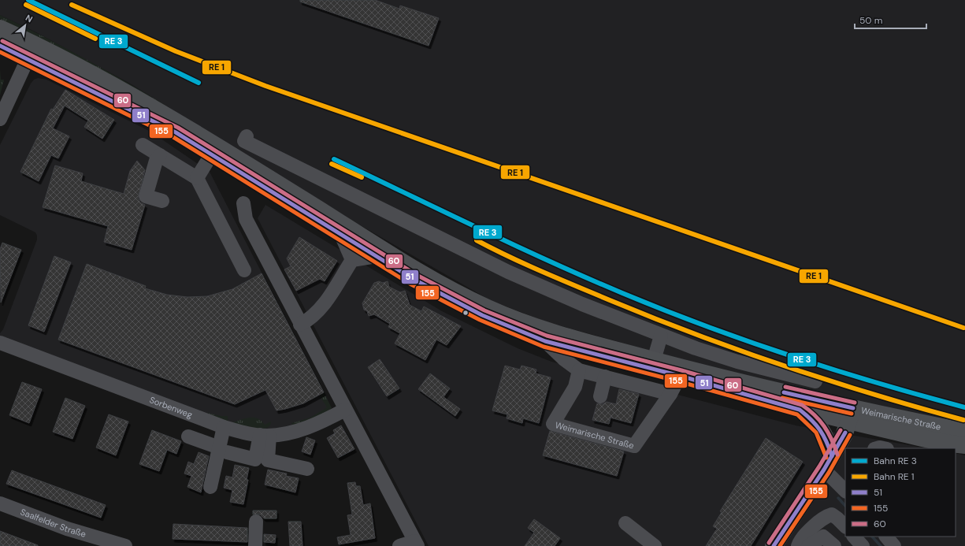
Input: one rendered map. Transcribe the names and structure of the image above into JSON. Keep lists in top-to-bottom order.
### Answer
{
  "streets": {
    "main road": ["Weimarische Straße"],
    "street": ["Sorbenweg", "Saalfelder Straße"]
  },
  "lines": ["transit line 60", "transit line 51", "transit line 155"],
  "legend": [
    "Bahn RE 3",
    "Bahn RE 1",
    "51",
    "155",
    "60"
  ],
  "scale_bar": "50 m",
  "north": "top right"
}
